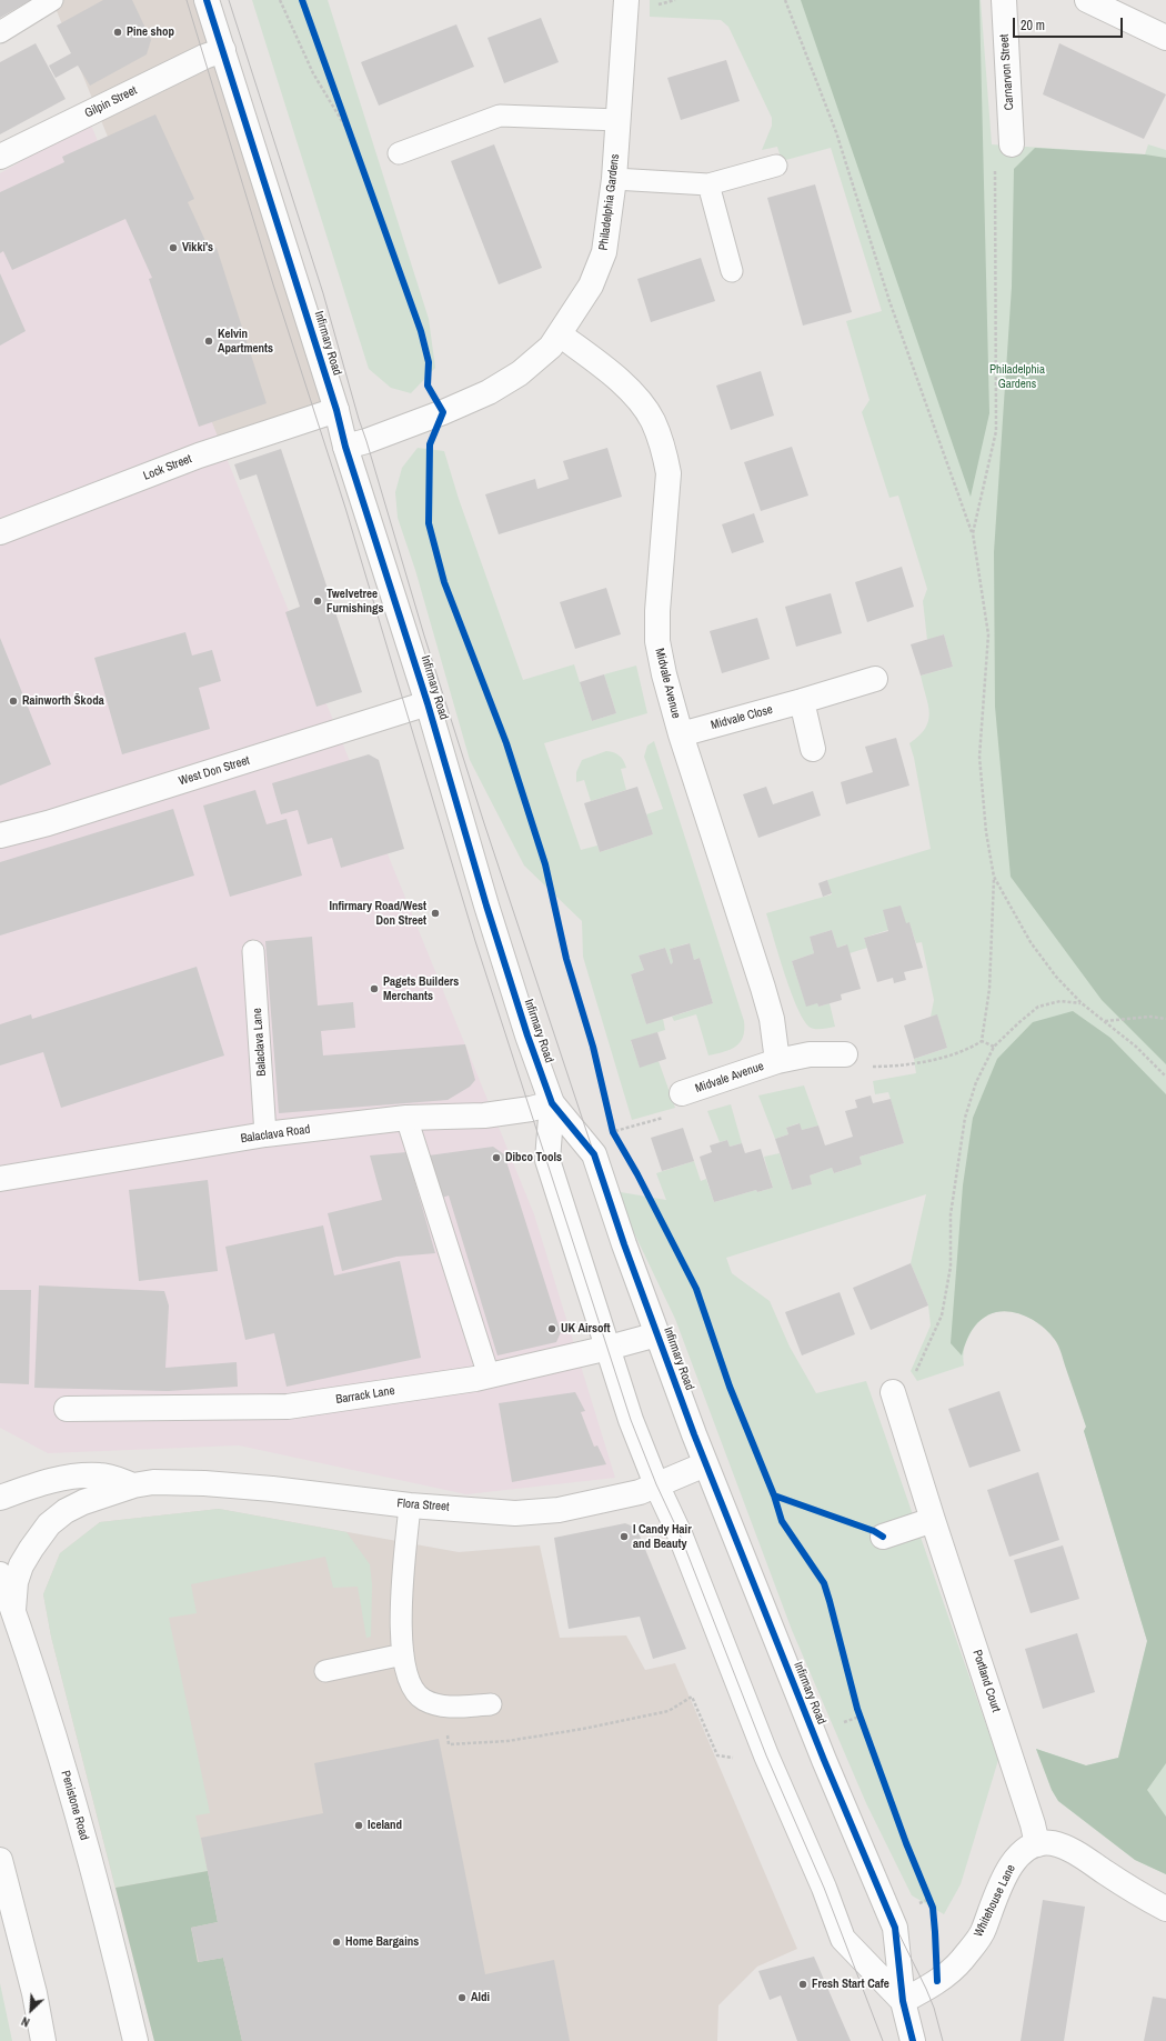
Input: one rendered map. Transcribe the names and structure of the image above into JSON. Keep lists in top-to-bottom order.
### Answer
{
  "streets": {
    "main road": [
      "Carnarvon Street",
      "Gilpin Street",
      "Philadelphia Gardens",
      "Infirmary Road",
      "Lock Street",
      "Midvale Avenue",
      "Midvale Close",
      "West Don Street",
      "Balaclava Road",
      "Barrack Lane",
      "Flora Street",
      "Portland Court",
      "Penistone Road",
      "Whitehouse Lane"
    ],
    "lane": ["Balaclava Lane"]
  },
  "crossings": [
    ["Gilpin Street", "Infirmary Road"],
    ["Philadelphia Gardens", "Infirmary Road"],
    ["Philadelphia Gardens", "Midvale Avenue"],
    ["Infirmary Road", "Lock Street"],
    ["Infirmary Road", "West Don Street"],
    ["Infirmary Road", "Balaclava Road"],
    ["Infirmary Road", "Barrack Lane"],
    ["Infirmary Road", "Flora Street"],
    ["Infirmary Road", "Whitehouse Lane"],
    ["Midvale Avenue", "Midvale Close"],
    ["Balaclava Lane", "Balaclava Road"],
    ["Flora Street", "Penistone Road"],
    ["Portland Court", "Whitehouse Lane"]
  ],
  "parks": ["Philadelphia Gardens"],
  "places": [
    "Pine shop",
    "Vikki's",
    "Kelvin Apartments",
    "Twelvetree Furnishings",
    "Rainworth Škoda",
    "Infirmary Road/West Don Street",
    "Pagets Builders Merchants",
    "Dibco Tools",
    "UK Airsoft",
    "I Candy Hair and Beauty",
    "Iceland",
    "Home Bargains",
    "Fresh Start Cafe",
    "Aldi"
  ],
  "scale_bar": "20 m",
  "north": "bottom left"
}
